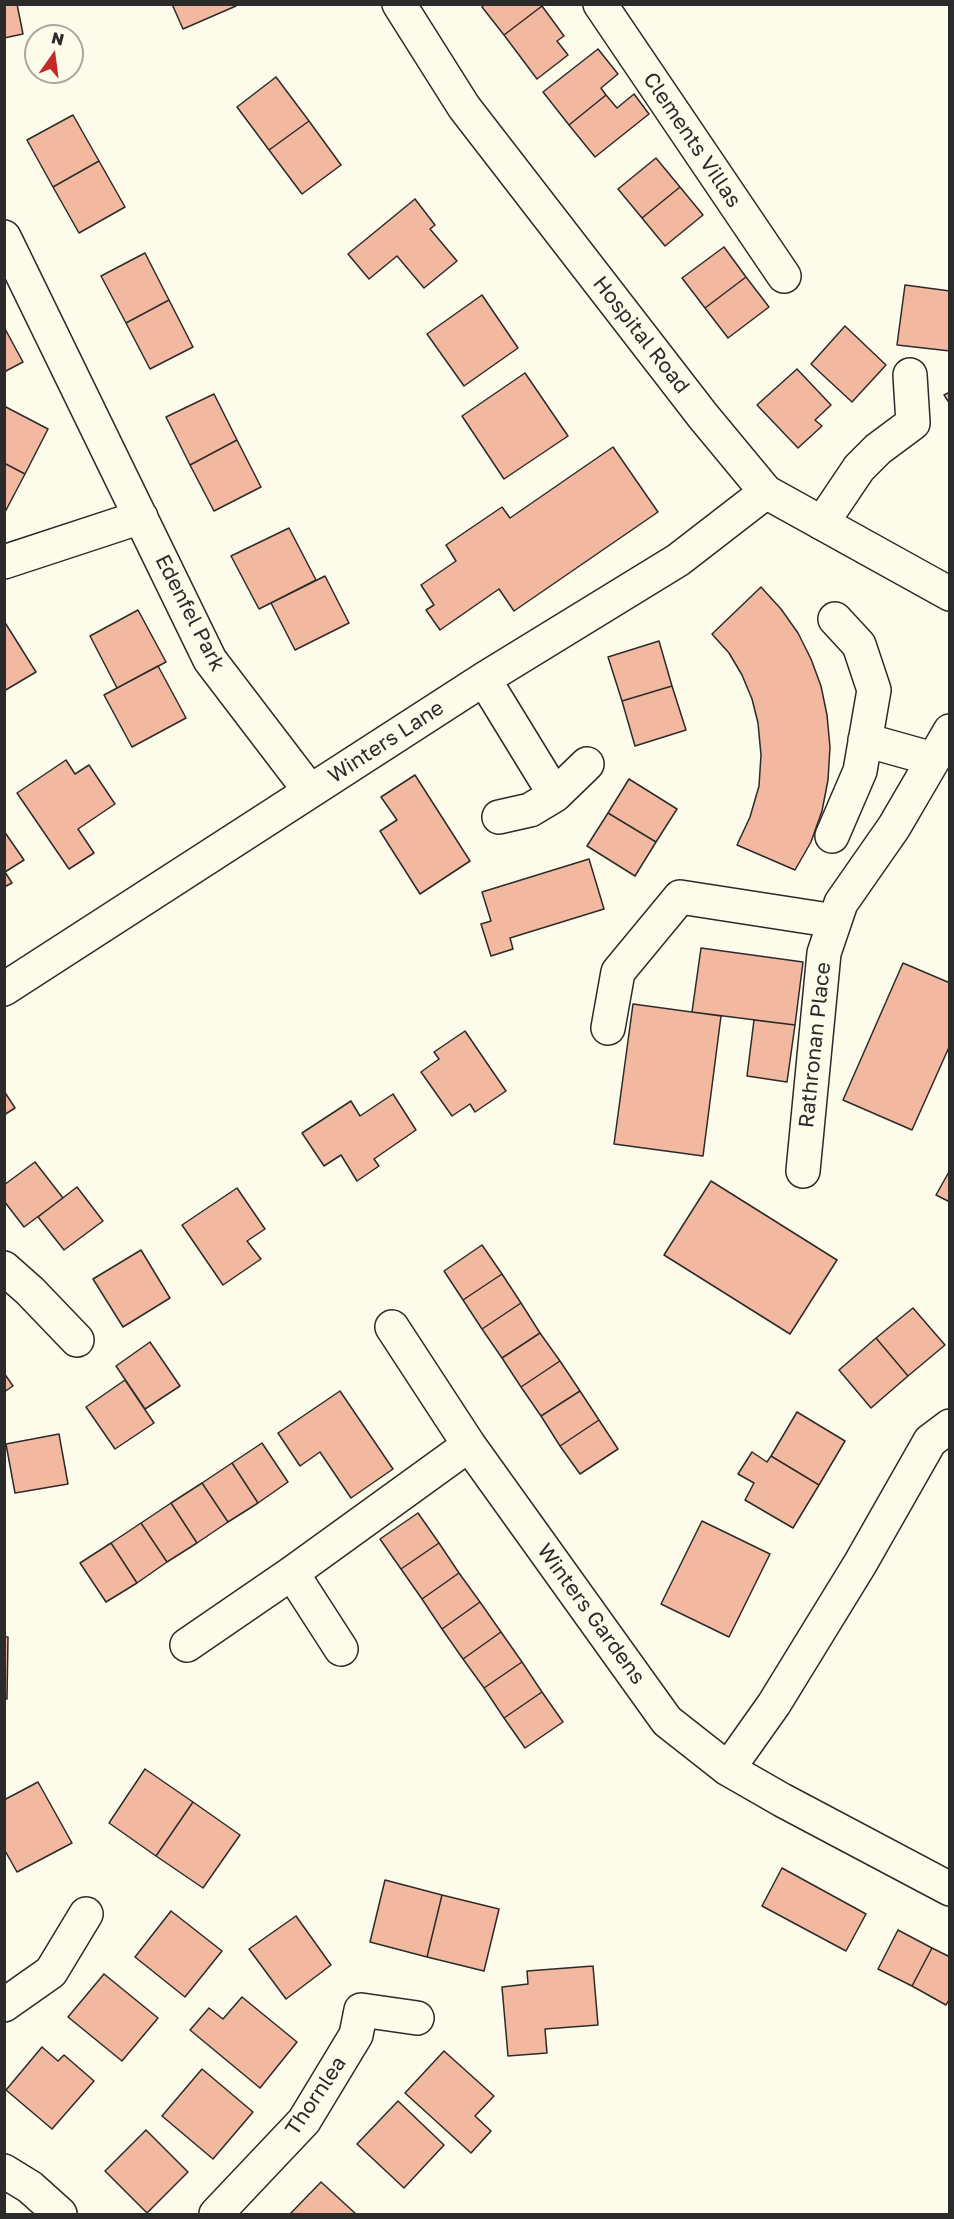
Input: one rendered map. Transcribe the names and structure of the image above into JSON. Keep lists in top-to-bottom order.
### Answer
{
  "streets": {
    "street": [
      "Clements Villas",
      "Hospital Road",
      "Edenfel Park",
      "Winters Lane",
      "Rathronan Place",
      "Winters Gardens",
      "Thornlea"
    ]
  },
  "crossings": [
    ["Hospital Road", "Winters Lane"],
    ["Edenfel Park", "Winters Lane"]
  ],
  "north": "top"
}
